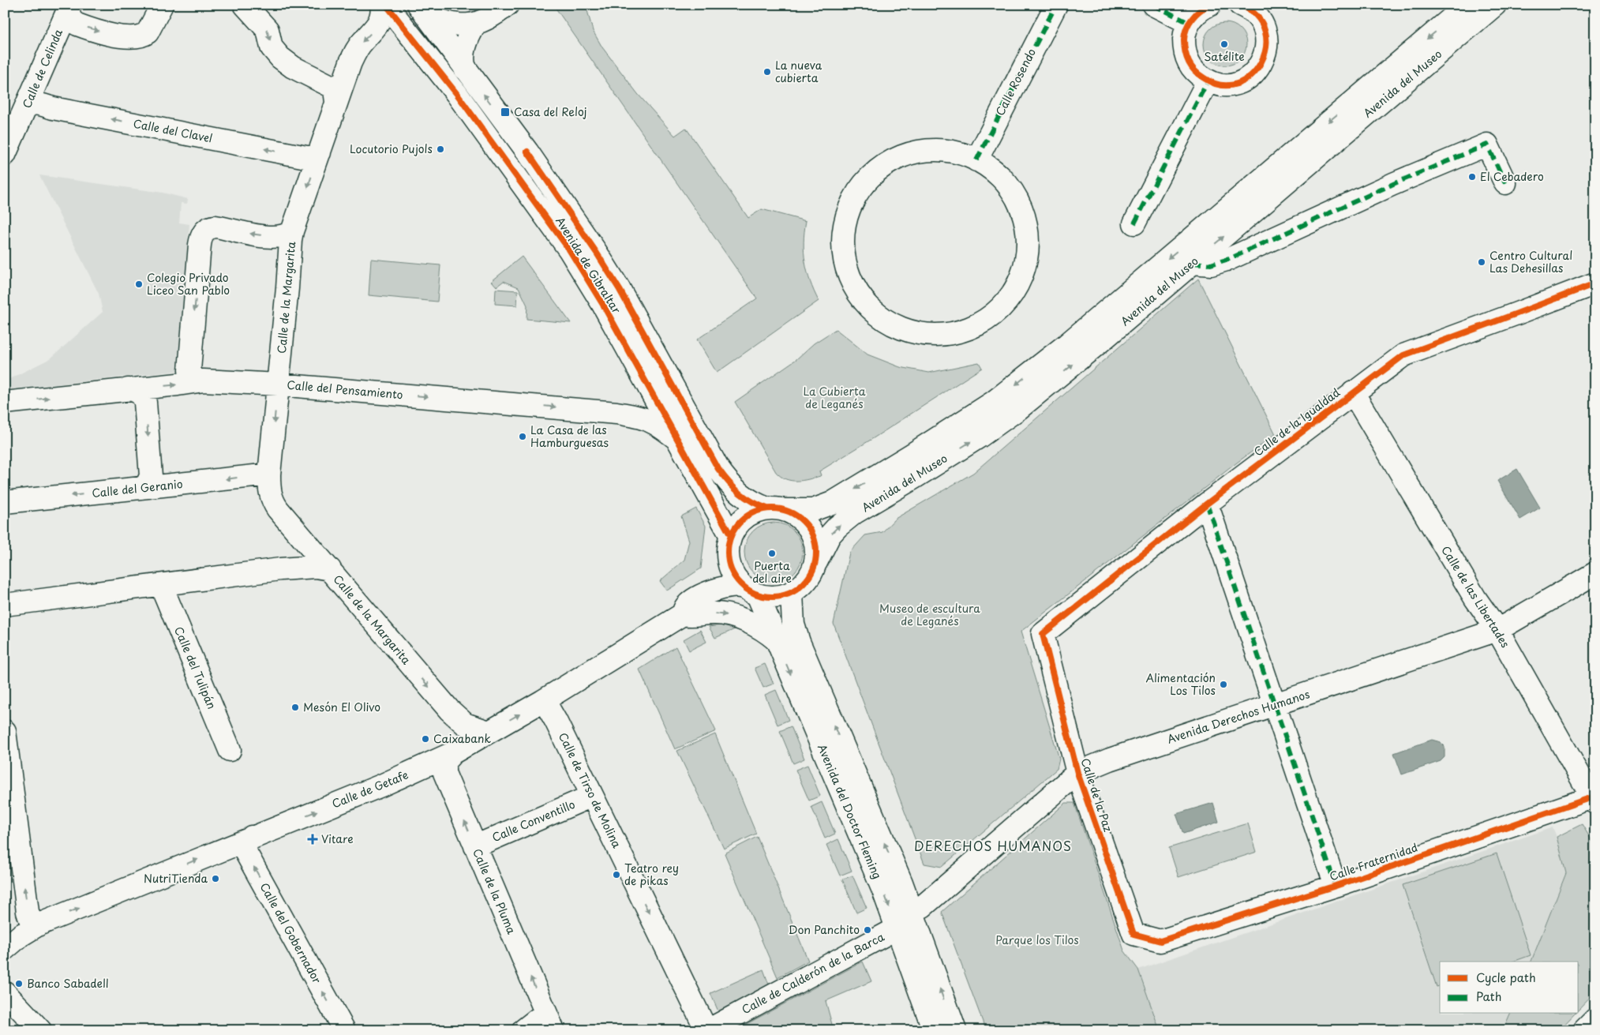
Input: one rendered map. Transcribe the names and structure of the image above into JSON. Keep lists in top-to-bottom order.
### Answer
{
  "streets": {
    "main road": [
      "Calle de Celinda",
      "Calle Rosendo",
      "Avenida del Museo",
      "Calle del Clavel",
      "Avenida de Gibraltar",
      "Calle de la Margarita",
      "Calle del Pensamiento",
      "Calle de la Igualdad",
      "Calle del Geranio",
      "Calle de las Libertades",
      "Calle del Tulipán",
      "Avenida Derechos Humanos",
      "Calle de Getafe",
      "Calle de Tirso de Molina",
      "Calle de la Paz",
      "Avenida del Doctor Fleming",
      "Calle Conventillo",
      "Calle Fraternidad",
      "Calle de la Pluma",
      "Calle del Gobernador",
      "Calle de Calderón de la Barca"
    ]
  },
  "crossings": [
    ["Calle de Celinda", "Calle del Clavel"],
    ["Avenida del Museo", "Avenida de Gibraltar"],
    ["Avenida del Museo", "Calle de Getafe"],
    ["Avenida del Museo", "Avenida del Doctor Fleming"],
    ["Calle del Clavel", "Calle de la Margarita"],
    ["Avenida de Gibraltar", "Calle del Pensamiento"],
    ["Avenida de Gibraltar", "Calle de Getafe"],
    ["Avenida de Gibraltar", "Avenida del Doctor Fleming"],
    ["Calle de la Margarita", "Calle del Pensamiento"],
    ["Calle de la Margarita", "Calle del Geranio"],
    ["Calle de la Margarita", "Calle de Getafe"],
    ["Calle de la Igualdad", "Calle de las Libertades"],
    ["Calle de la Igualdad", "Calle de la Paz"],
    ["Calle de las Libertades", "Avenida Derechos Humanos"],
    ["Calle de las Libertades", "Calle Fraternidad"],
    ["Avenida Derechos Humanos", "Calle de la Paz"],
    ["Avenida Derechos Humanos", "Avenida del Doctor Fleming"],
    ["Calle de Getafe", "Calle de Tirso de Molina"],
    ["Calle de Getafe", "Avenida del Doctor Fleming"],
    ["Calle de Getafe", "Calle de la Pluma"],
    ["Calle de Getafe", "Calle del Gobernador"],
    ["Calle de Tirso de Molina", "Calle Conventillo"],
    ["Calle de Tirso de Molina", "Calle de Calderón de la Barca"],
    ["Calle de la Paz", "Calle Fraternidad"],
    ["Avenida del Doctor Fleming", "Calle de Calderón de la Barca"],
    ["Calle Conventillo", "Calle de la Pluma"]
  ],
  "one_way": [
    "Calle del Clavel",
    "Calle de la Margarita",
    "Calle del Pensamiento",
    "Calle de Getafe",
    "Calle de Tirso de Molina",
    "Calle de la Pluma",
    "Calle del Gobernador"
  ],
  "districts": ["DERECHOS HUMANOS"],
  "parks": ["La Cubierta de Leganés", "Museo de escultura de Leganés", "Parque los Tilos"],
  "places": {
    "other": [
      "Satélite",
      "La nueva cubierta",
      "Locutorio Pujols",
      "El Cebadero",
      "Centro Cultural Las Dehesillas",
      "Colegio Privado Liceo San Pablo",
      "La Casa de las Hamburguesas",
      "Puerta del aire",
      "Alimentación Los Tilos",
      "Mesón El Olivo",
      "Caixabank",
      "Teatro rey de pikas",
      "NutriTienda",
      "Don Panchito",
      "Banco Sabadell"
    ],
    "transit": ["Casa del Reloj"],
    "health": ["Vitare"]
  },
  "legend": ["Cycle path", "Path"]
}
